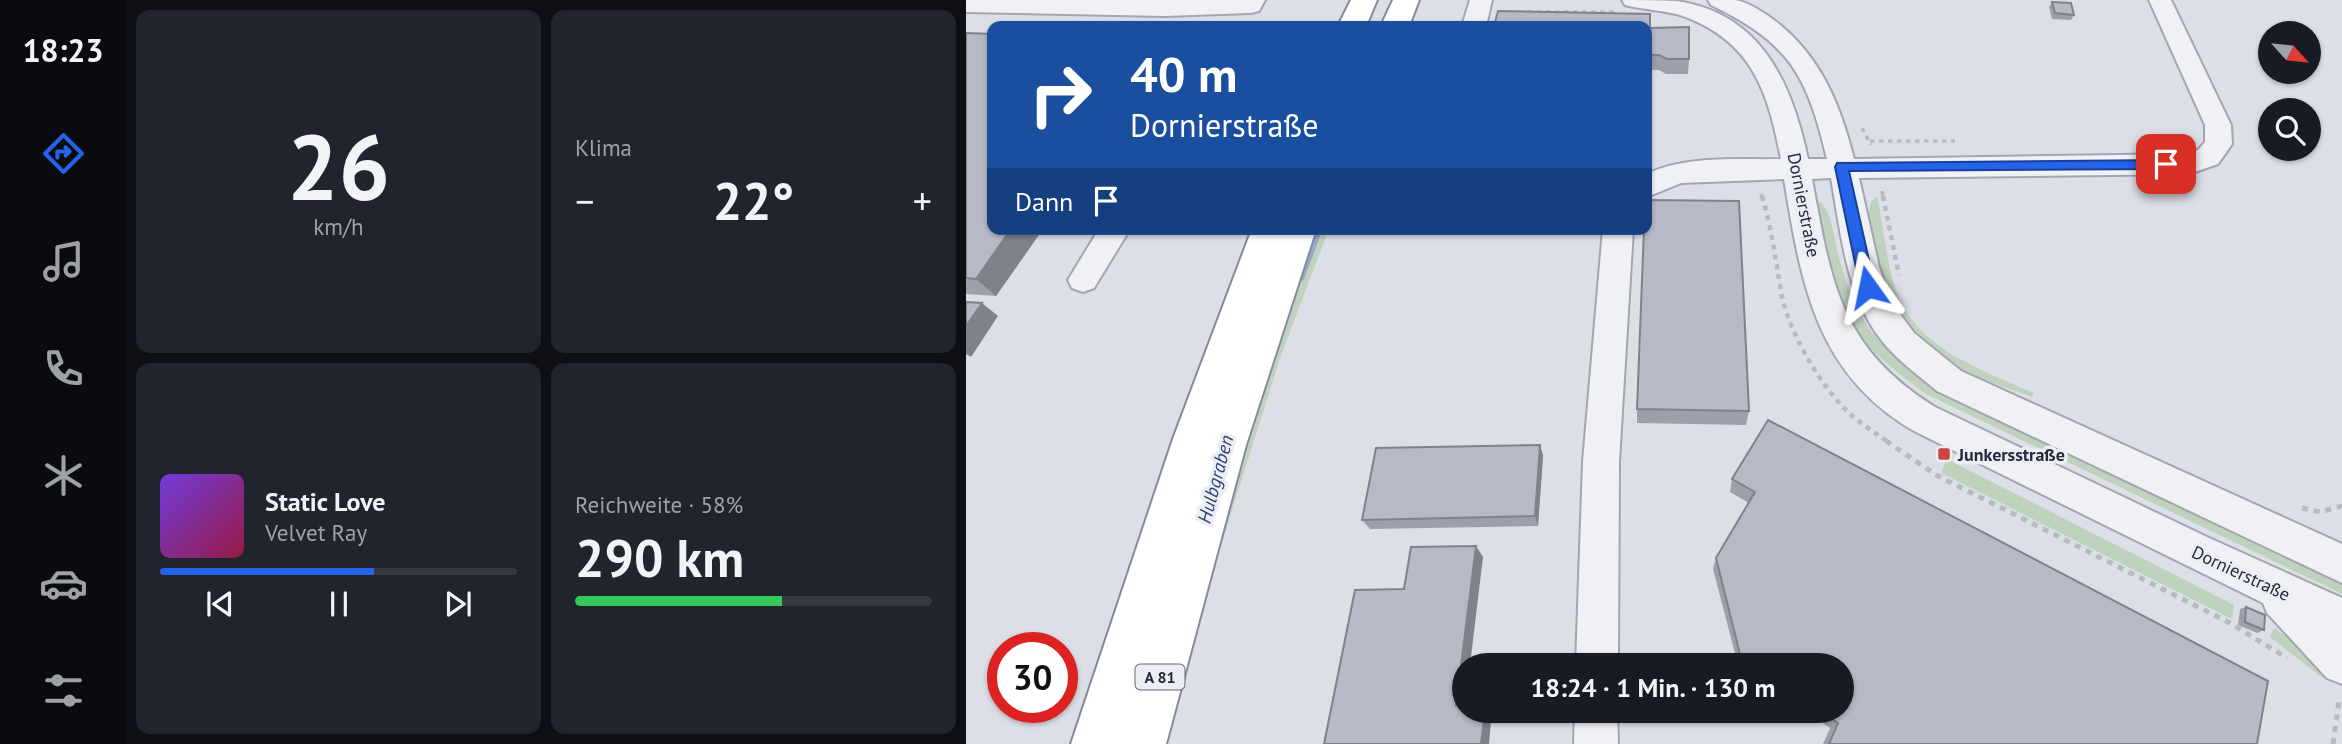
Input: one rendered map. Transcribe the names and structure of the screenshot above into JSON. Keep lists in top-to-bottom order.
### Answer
{
  "streets": {
    "highway": ["A 81"],
    "street": ["Dornierstraße"]
  },
  "water": ["Hulbgraben"],
  "places": {
    "transit": ["Junkersstraße"]
  },
  "north": "bottom right",
  "page": {
    "tabs": "18:23",
    "tile": [
      ["26", "km/h"],
      "Klima",
      ["Reichweite · 58%", "290 km"]
    ],
    "turn": ["40 m", "Dornierstraße"],
    "then": "Dann",
    "heat": ["−", "22°", "+"],
    "song": ["Static Love", "Velvet Ray"],
    "limit": "30",
    "trip": "18:24 · 1 Min. · 130 m"
  }
}
